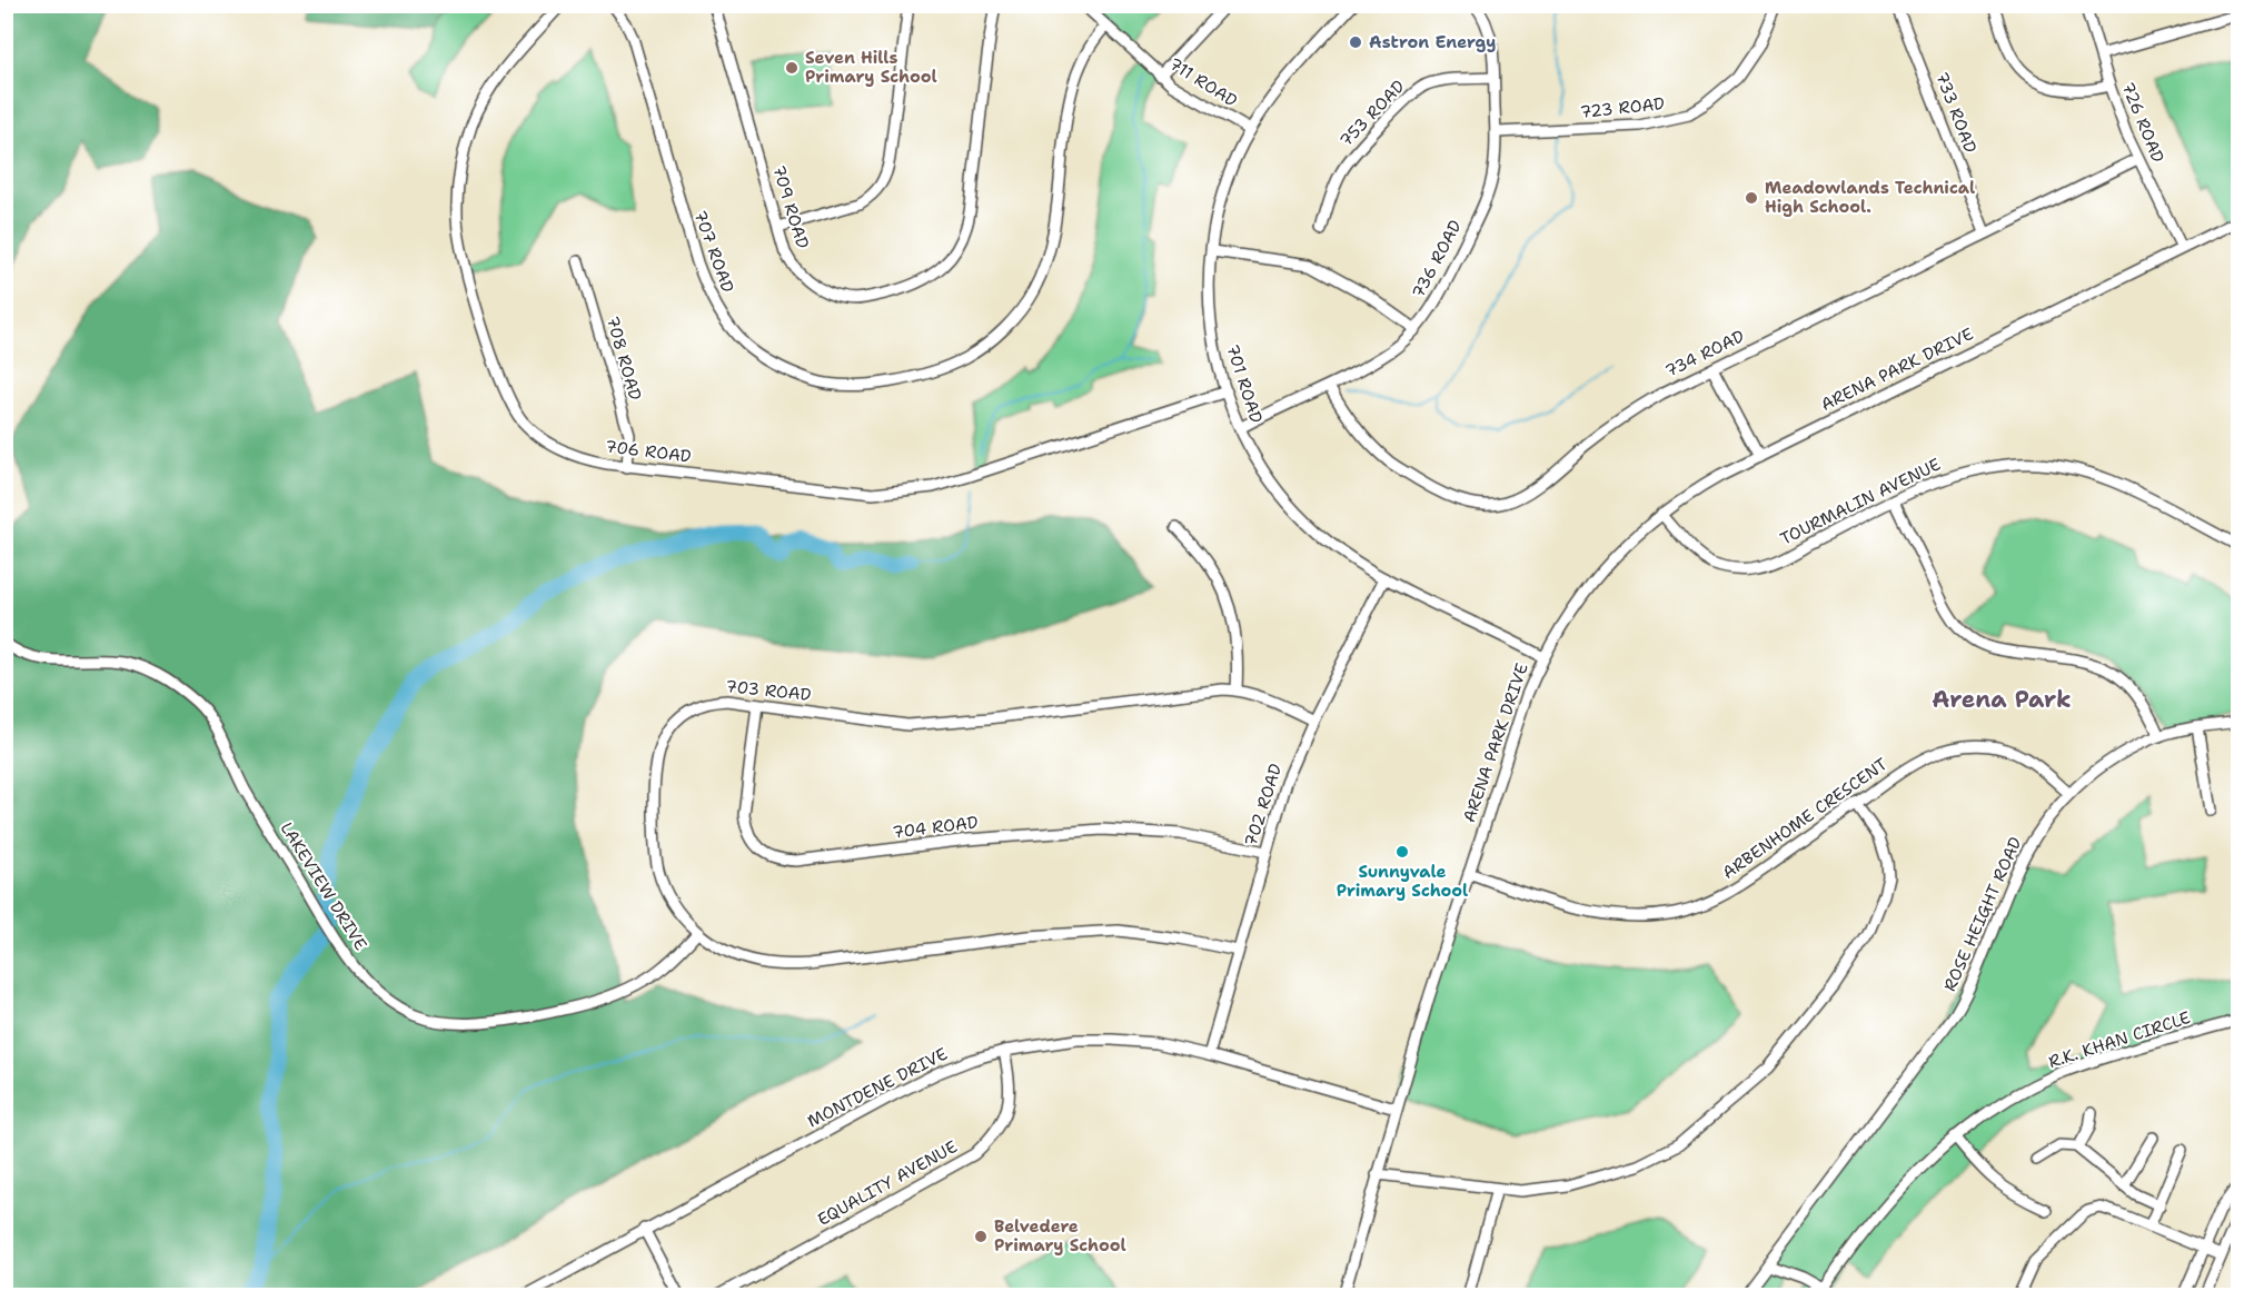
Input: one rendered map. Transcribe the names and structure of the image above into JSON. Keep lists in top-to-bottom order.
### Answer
{
  "streets": {
    "street": [
      "711 ROAD",
      "723 ROAD",
      "733 ROAD",
      "753 ROAD",
      "726 ROAD",
      "709 ROAD",
      "707 ROAD",
      "736 ROAD",
      "734 ROAD",
      "708 ROAD",
      "ARENA PARK DRIVE",
      "701 ROAD",
      "706 ROAD",
      "TOURMALIN AVENUE",
      "703 ROAD",
      "702 ROAD",
      "ARBENHOME CRESCENT",
      "704 ROAD",
      "LAKEVIEW DRIVE",
      "ROSE HEIGHT ROAD",
      "R.K. KHAN CIRCLE",
      "MONTDENE DRIVE",
      "EQUALITY AVENUE"
    ]
  },
  "crossings": [
    ["711 ROAD", "707 ROAD"],
    ["711 ROAD", "701 ROAD"],
    ["723 ROAD", "736 ROAD"],
    ["733 ROAD", "734 ROAD"],
    ["753 ROAD", "736 ROAD"],
    ["726 ROAD", "734 ROAD"],
    ["726 ROAD", "ARENA PARK DRIVE"],
    ["736 ROAD", "734 ROAD"],
    ["736 ROAD", "701 ROAD"],
    ["708 ROAD", "706 ROAD"],
    ["ARENA PARK DRIVE", "701 ROAD"],
    ["ARENA PARK DRIVE", "TOURMALIN AVENUE"],
    ["ARENA PARK DRIVE", "ARBENHOME CRESCENT"],
    ["ARENA PARK DRIVE", "MONTDENE DRIVE"],
    ["701 ROAD", "706 ROAD"],
    ["701 ROAD", "702 ROAD"],
    ["703 ROAD", "702 ROAD"],
    ["703 ROAD", "704 ROAD"],
    ["703 ROAD", "LAKEVIEW DRIVE"],
    ["702 ROAD", "704 ROAD"],
    ["702 ROAD", "MONTDENE DRIVE"],
    ["ARBENHOME CRESCENT", "ROSE HEIGHT ROAD"],
    ["MONTDENE DRIVE", "EQUALITY AVENUE"]
  ],
  "districts": ["Arena Park"],
  "places": [
    "Astron Energy",
    "Seven Hills Primary School",
    "Meadowlands Technical High School.",
    "Sunnyvale Primary School",
    "Belvedere Primary School"
  ]
}
